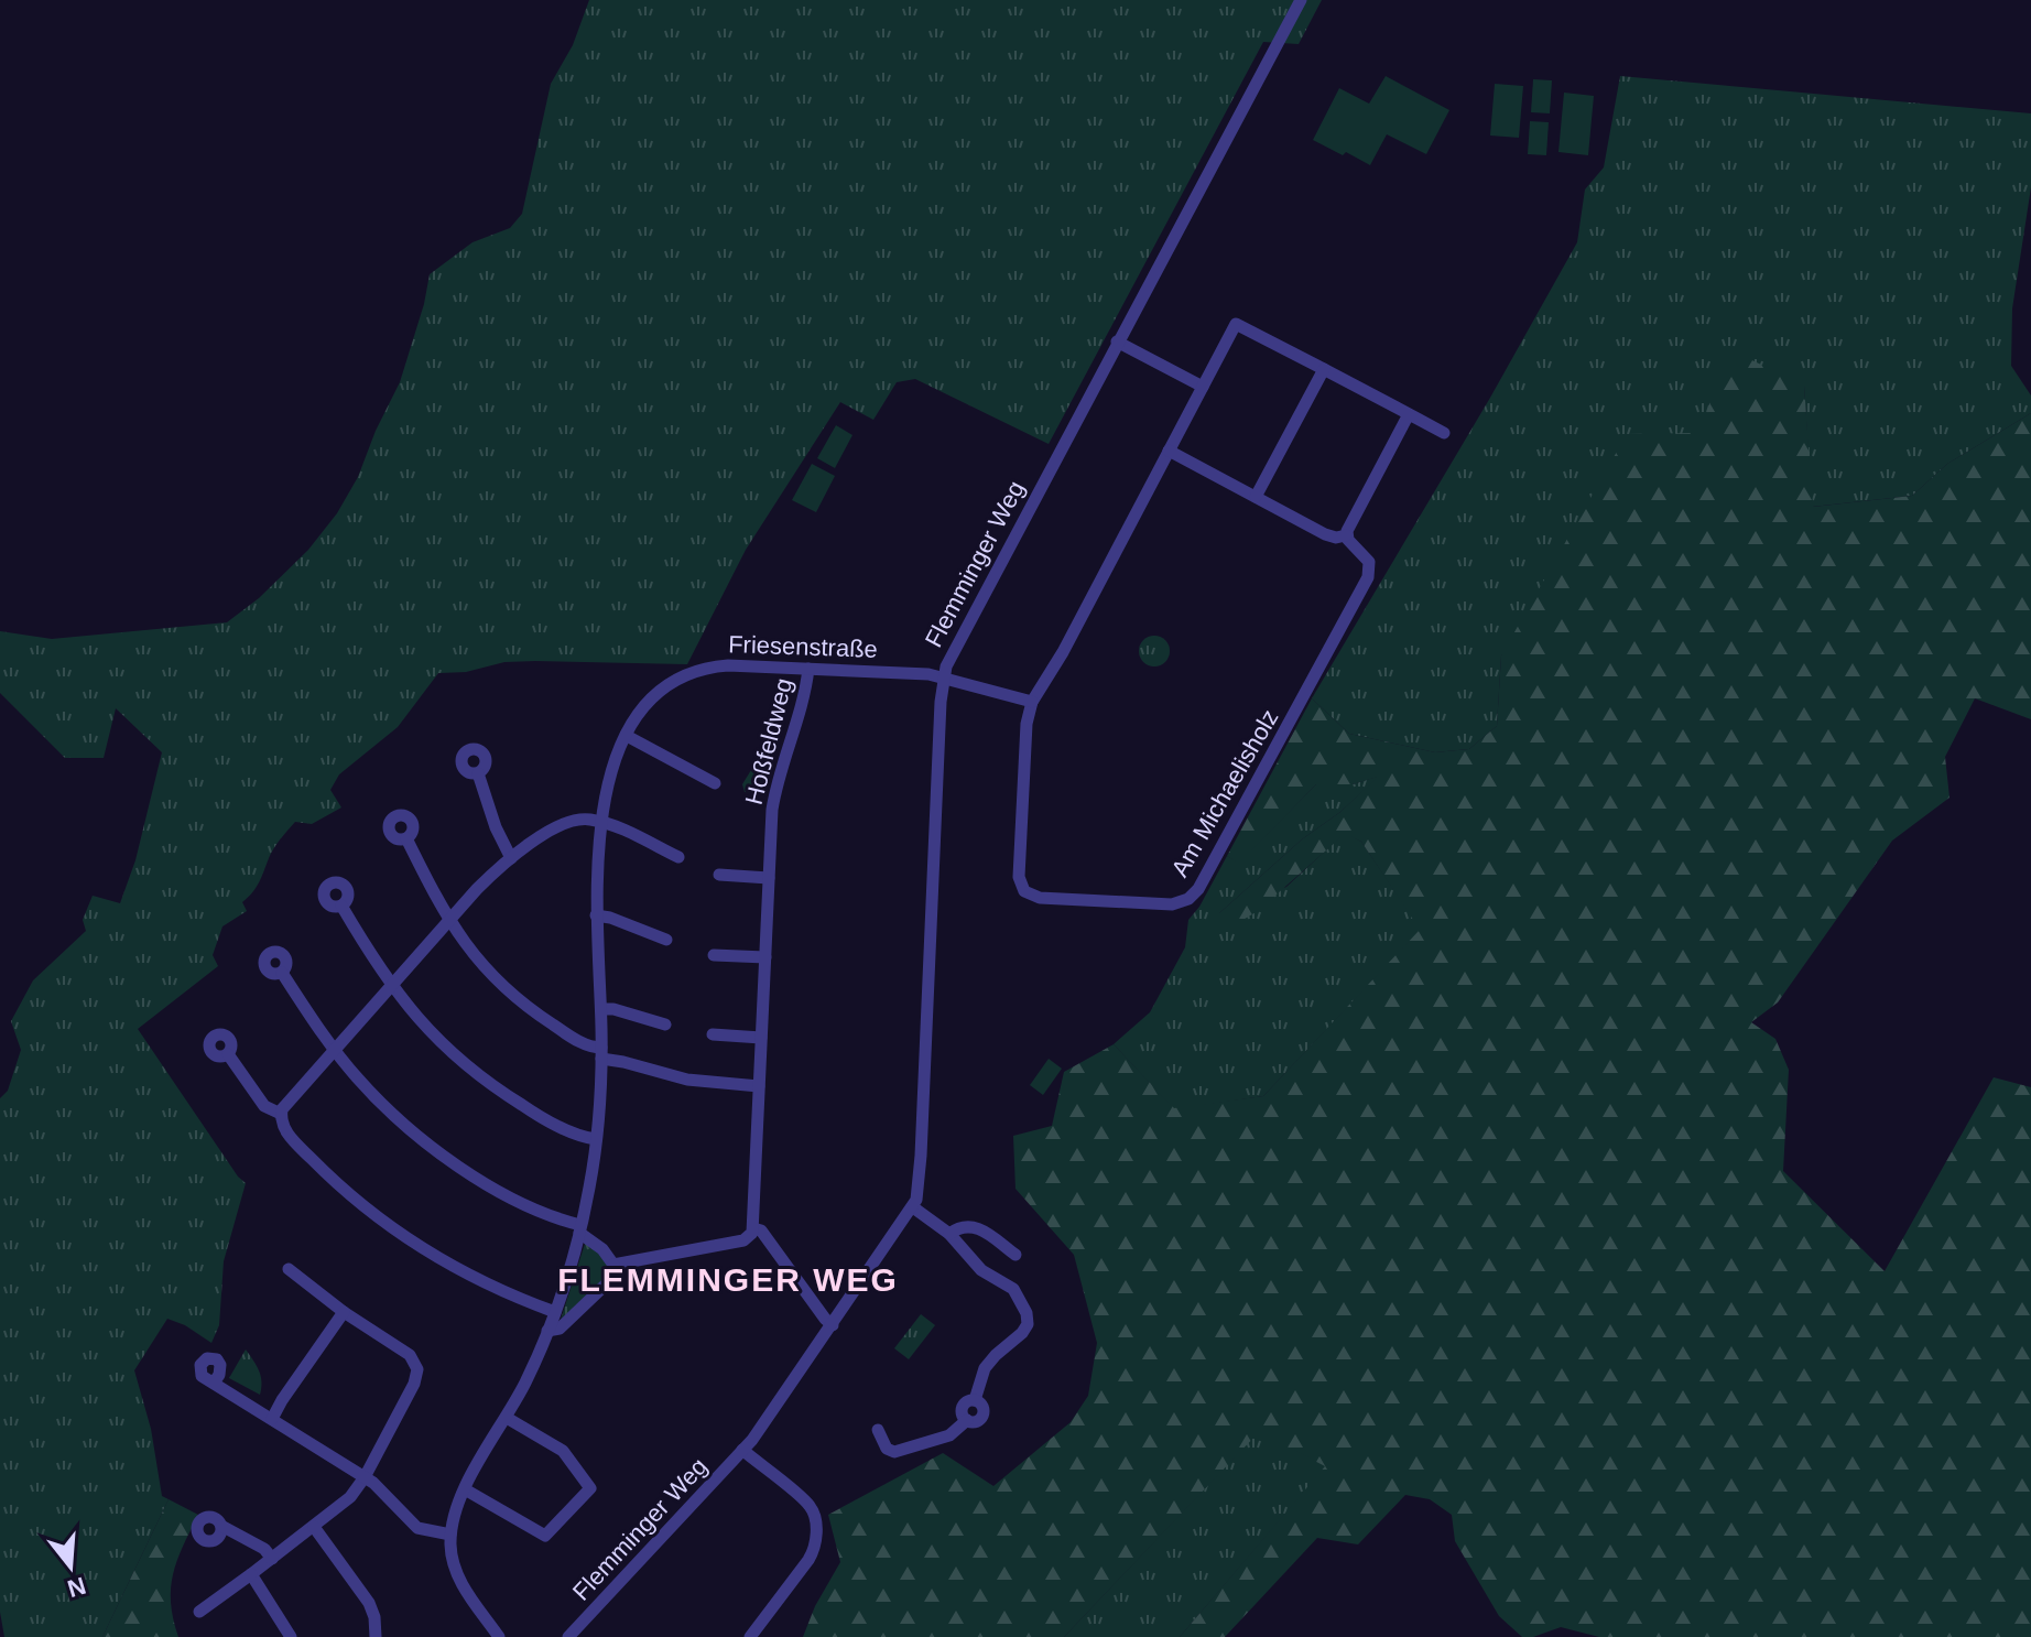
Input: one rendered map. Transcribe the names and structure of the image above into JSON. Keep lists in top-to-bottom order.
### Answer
{
  "streets": {
    "street": [
      "Flemminger Weg",
      "Friesenstraße",
      "Hoßfeldweg",
      "Am Michaelisholz"
    ]
  },
  "crossings": [
    ["Flemminger Weg", "Friesenstraße"],
    ["Friesenstraße", "Hoßfeldweg"]
  ],
  "districts": ["FLEMMINGER WEG"],
  "north": "bottom"
}
